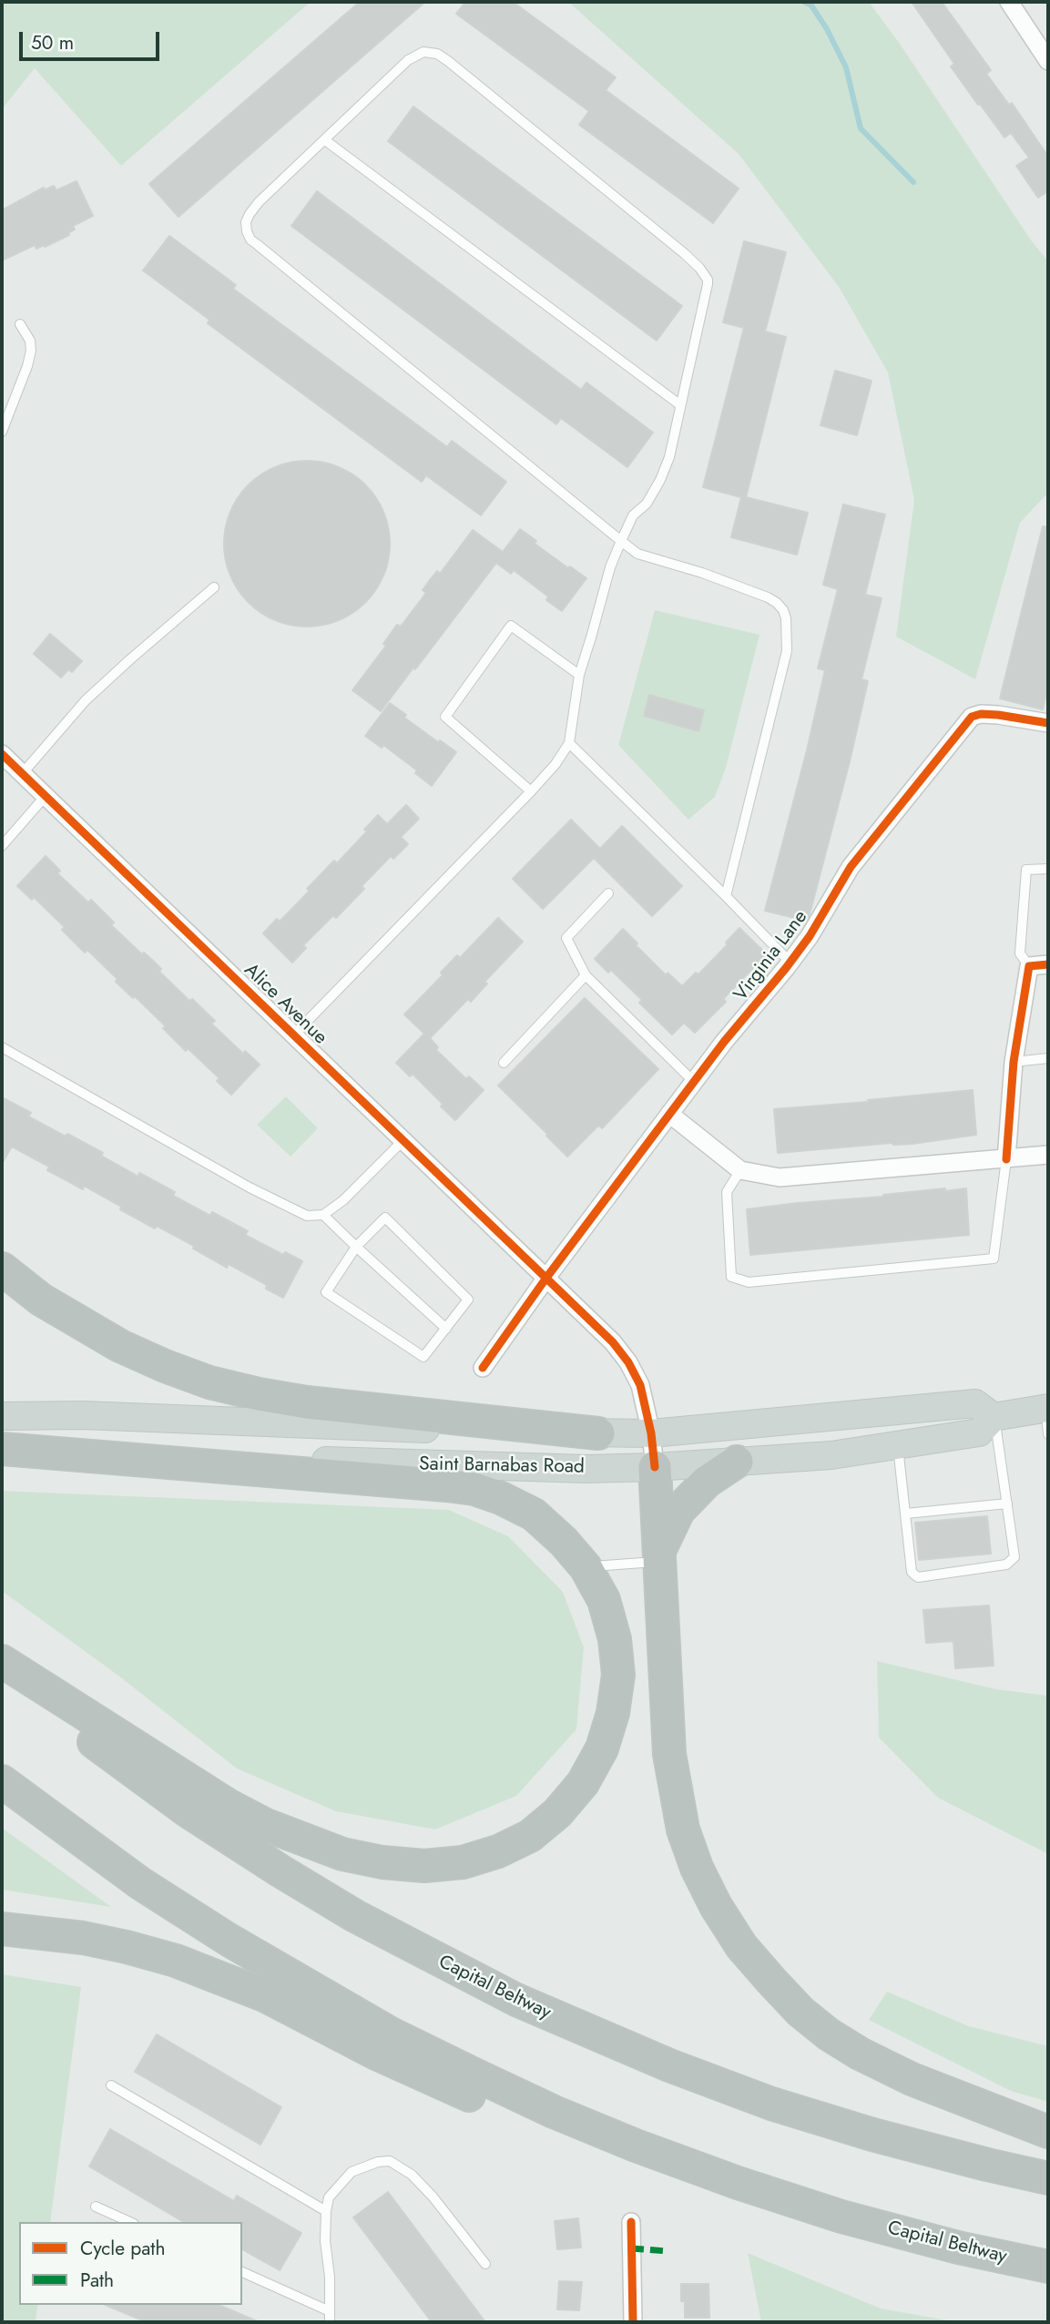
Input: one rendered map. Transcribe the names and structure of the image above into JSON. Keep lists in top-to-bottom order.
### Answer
{
  "streets": {
    "highway": ["Capital Beltway"],
    "main road": ["Saint Barnabas Road"],
    "street": ["Virginia Lane", "Alice Avenue"]
  },
  "crossings": [
    ["Virginia Lane", "Alice Avenue"]
  ],
  "legend": ["Cycle path", "Path"],
  "scale_bar": "50 m"
}
